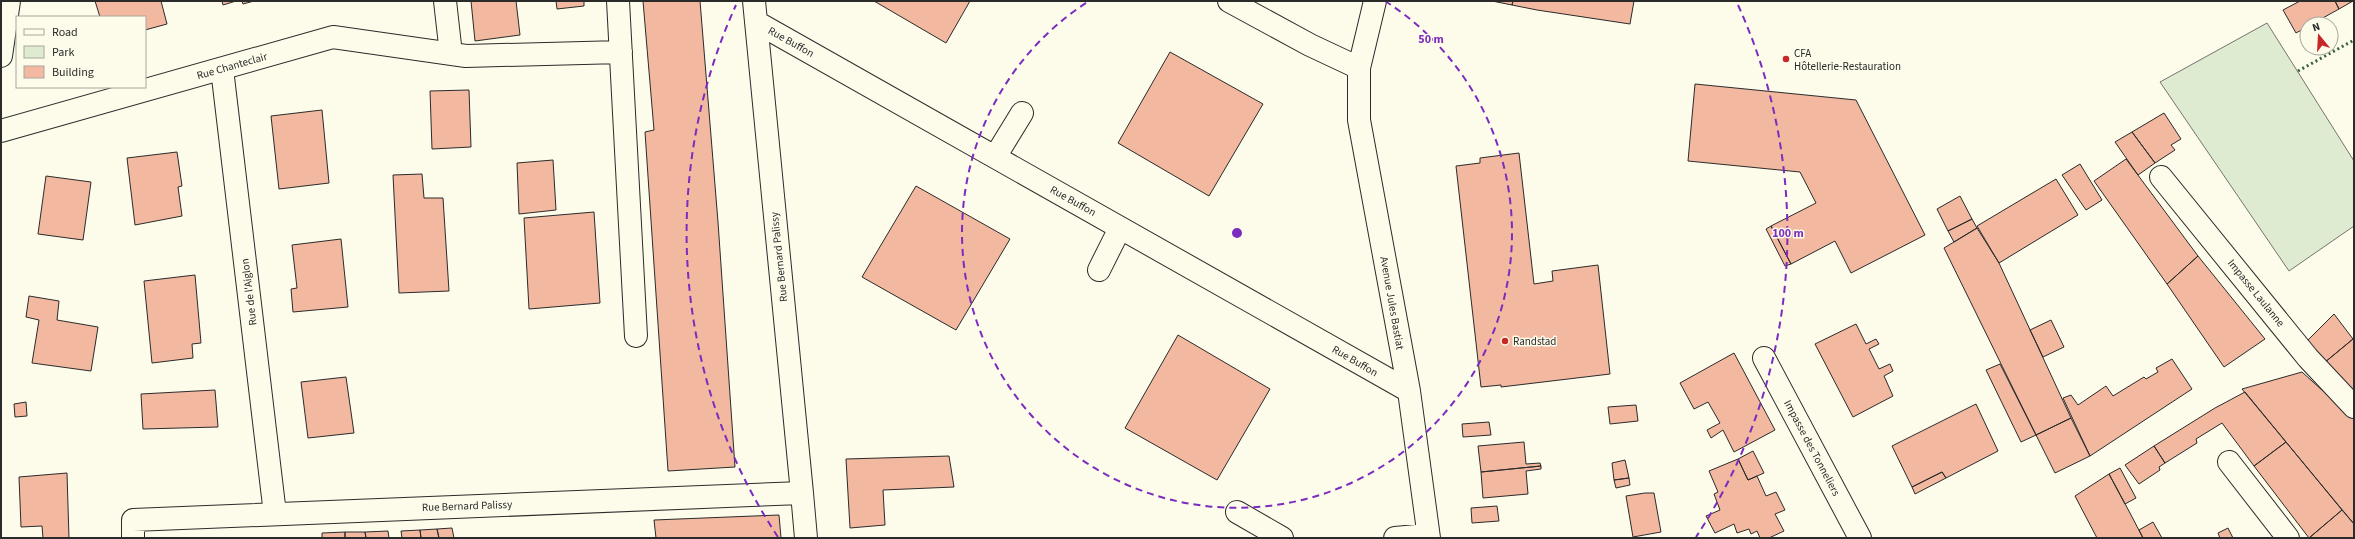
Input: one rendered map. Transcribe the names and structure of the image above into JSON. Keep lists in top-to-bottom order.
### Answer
{
  "streets": {
    "street": [
      "Rue Buffon",
      "Rue Chanteclair",
      "Rue Bernard Palissy",
      "Rue de l'Aiglon",
      "Impasse Laulanne",
      "Avenue Jules Bastiat",
      "Impasse des Tonneliers"
    ]
  },
  "crossings": [
    ["Rue Buffon", "Rue Bernard Palissy"],
    ["Rue Buffon", "Avenue Jules Bastiat"],
    ["Rue Chanteclair", "Rue de l'Aiglon"],
    ["Rue Bernard Palissy", "Rue de l'Aiglon"]
  ],
  "places": ["CFA Hôtellerie-Restauration", "Randstad"],
  "legend": ["Road", "Park", "Building"],
  "north": "top",
  "rings": ["50 m", "100 m"]
}
